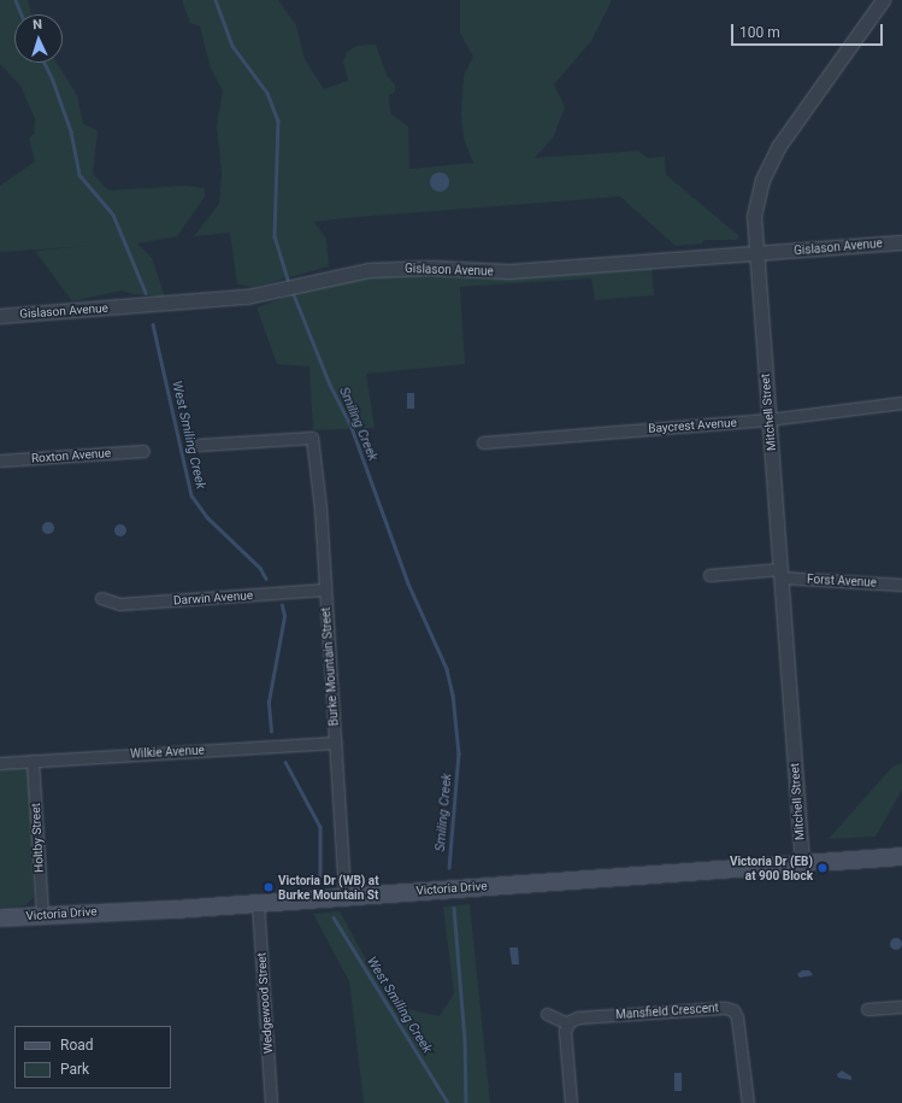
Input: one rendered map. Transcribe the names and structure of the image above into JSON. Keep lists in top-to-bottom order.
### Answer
{
  "streets": {
    "main road": ["Victoria Drive"],
    "street": [
      "Gislason Avenue",
      "Mitchell Street",
      "Baycrest Avenue",
      "Roxton Avenue",
      "Forst Avenue",
      "Darwin Avenue",
      "Burke Mountain Street",
      "Wilkie Avenue",
      "Holtby Street",
      "Wedgewood Street",
      "Mansfield Crescent"
    ]
  },
  "crossings": [
    ["Gislason Avenue", "Mitchell Street"],
    ["Mitchell Street", "Baycrest Avenue"],
    ["Mitchell Street", "Forst Avenue"],
    ["Mitchell Street", "Victoria Drive"],
    ["Darwin Avenue", "Burke Mountain Street"],
    ["Burke Mountain Street", "Wilkie Avenue"],
    ["Burke Mountain Street", "Victoria Drive"],
    ["Wilkie Avenue", "Holtby Street"],
    ["Holtby Street", "Victoria Drive"],
    ["Victoria Drive", "Wedgewood Street"]
  ],
  "water": ["Smiling Creek", "West Smiling Creek"],
  "places": ["Victoria Dr (EB) at 900 Block", "Victoria Dr (WB) at Burke Mountain St"],
  "legend": ["Road", "Park"],
  "scale_bar": "100 m",
  "north": "top"
}
